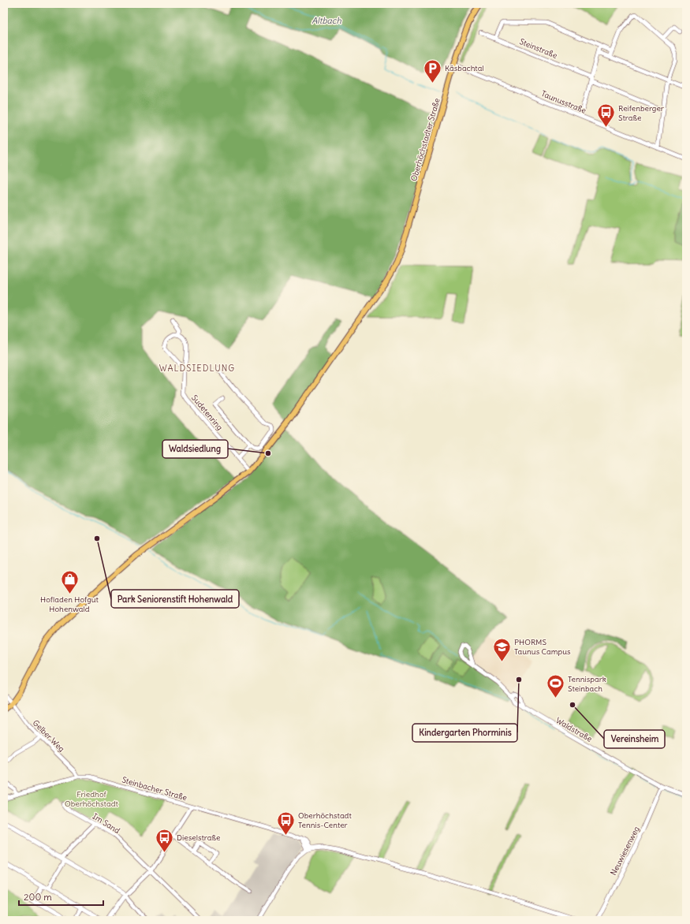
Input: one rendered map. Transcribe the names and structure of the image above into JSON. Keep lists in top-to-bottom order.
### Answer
{
  "streets": {
    "main road": ["Oberhöchstadter Straße"],
    "street": [
      "Steinstraße",
      "Taunusstraße",
      "Sudetenring",
      "Waldstraße",
      "Gelber Weg",
      "Steinbacher Straße",
      "Im Sand",
      "Neuwiesenweg"
    ]
  },
  "crossings": [
    ["Taunusstraße", "Oberhöchstadter Straße"],
    ["Oberhöchstadter Straße", "Sudetenring"],
    ["Oberhöchstadter Straße", "Gelber Weg"],
    ["Waldstraße", "Neuwiesenweg"],
    ["Gelber Weg", "Steinbacher Straße"]
  ],
  "districts": ["WALDSIEDLUNG"],
  "water": ["Altbach"],
  "parks": ["Friedhof Oberhöchstadt"],
  "places": {
    "parking": ["Käsbachtal"],
    "bus stop": ["Reifenberger Straße", "Oberhöchstadt Tennis-Center", "Dieselstraße"],
    "other": [
      "Waldsiedlung",
      "Park Seniorenstift Hohenwald",
      "Kindergarten Phorminis",
      "Vereinsheim"
    ],
    "shop": ["Hofladen Hofgut Hohenwald"],
    "school or university": ["PHORMS Taunus Campus"],
    "sports": ["Tennispark Steinbach"]
  },
  "scale_bar": "200 m"
}
